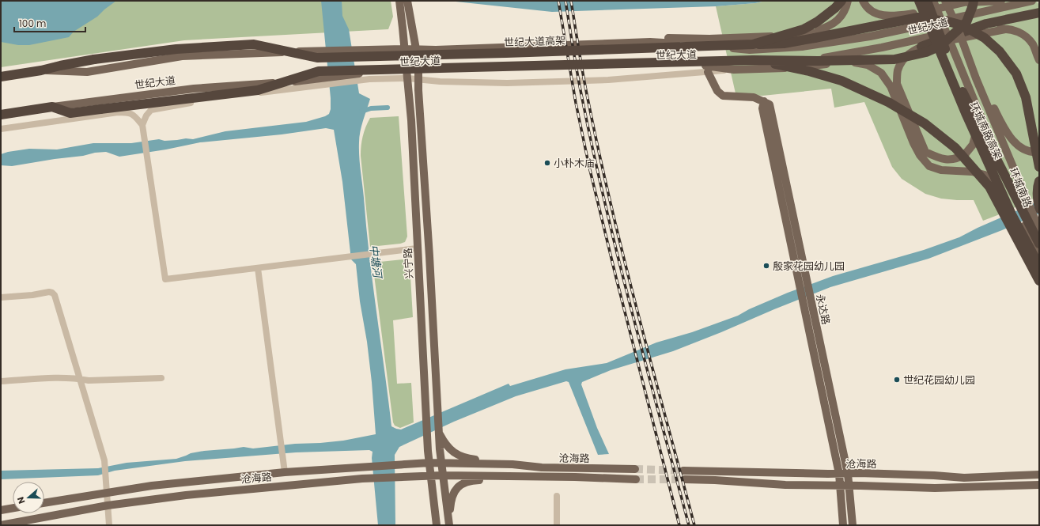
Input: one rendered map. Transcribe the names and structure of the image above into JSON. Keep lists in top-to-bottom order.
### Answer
{
  "streets": {
    "highway": ["世纪大道", "世纪大道高架", "环城南路高架"],
    "main road": [
      "环城南路",
      "兴宁路",
      "永达路",
      "沧海路"
    ]
  },
  "crossings": [
    ["世纪大道", "世纪大道高架"],
    ["世纪大道", "兴宁路"],
    ["世纪大道", "永达路"],
    ["兴宁路", "沧海路"],
    ["永达路", "沧海路"]
  ],
  "water": ["中塘河"],
  "places": ["小朴木庙", "殷家花园幼儿园", "世纪花园幼儿园"],
  "scale_bar": "100 m",
  "north": "left"
}
